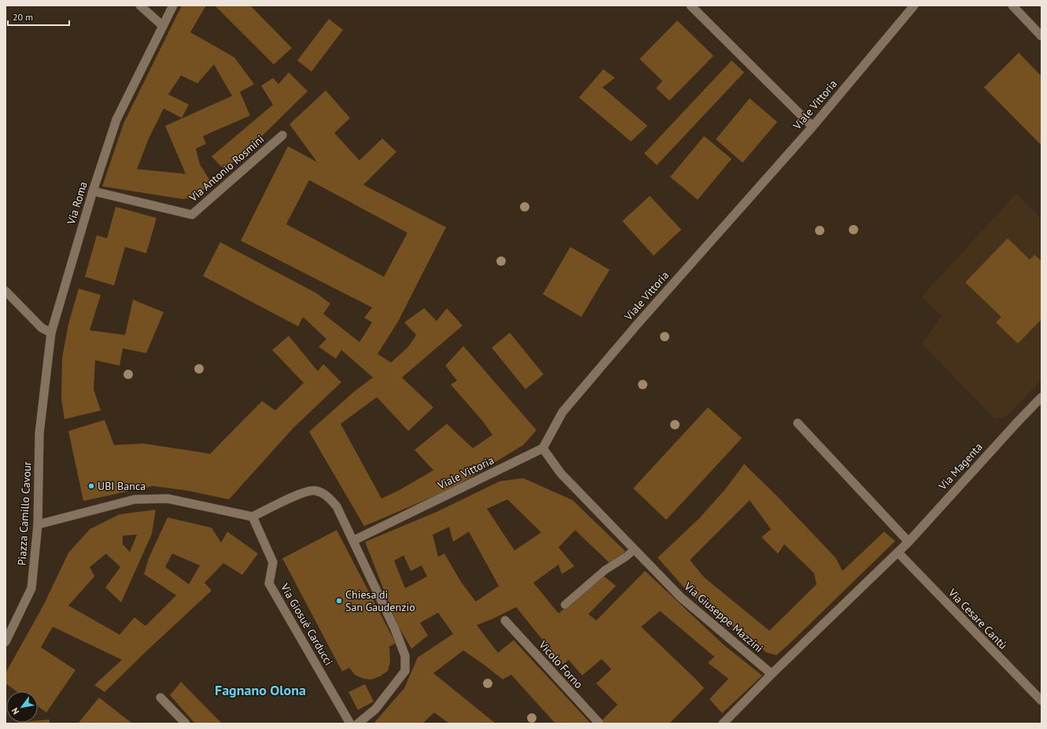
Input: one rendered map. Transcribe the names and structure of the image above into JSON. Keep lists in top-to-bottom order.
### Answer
{
  "streets": {
    "street": [
      "Viale Vittoria",
      "Via Antonio Rosmini",
      "Via Roma",
      "Via Magenta",
      "Piazza Camillo Cavour",
      "Via Giuseppe Mazzini",
      "Via Cesare Cantù",
      "Via Giosuè Carducci",
      "Vicolo Forno"
    ]
  },
  "crossings": [
    ["Viale Vittoria", "Via Giuseppe Mazzini"],
    ["Via Antonio Rosmini", "Via Roma"],
    ["Via Roma", "Piazza Camillo Cavour"],
    ["Via Magenta", "Via Cesare Cantù"]
  ],
  "districts": ["Fagnano Olona"],
  "places": ["UBI Banca", "Chiesa di San Gaudenzio"],
  "scale_bar": "20 m",
  "north": "bottom left"
}
